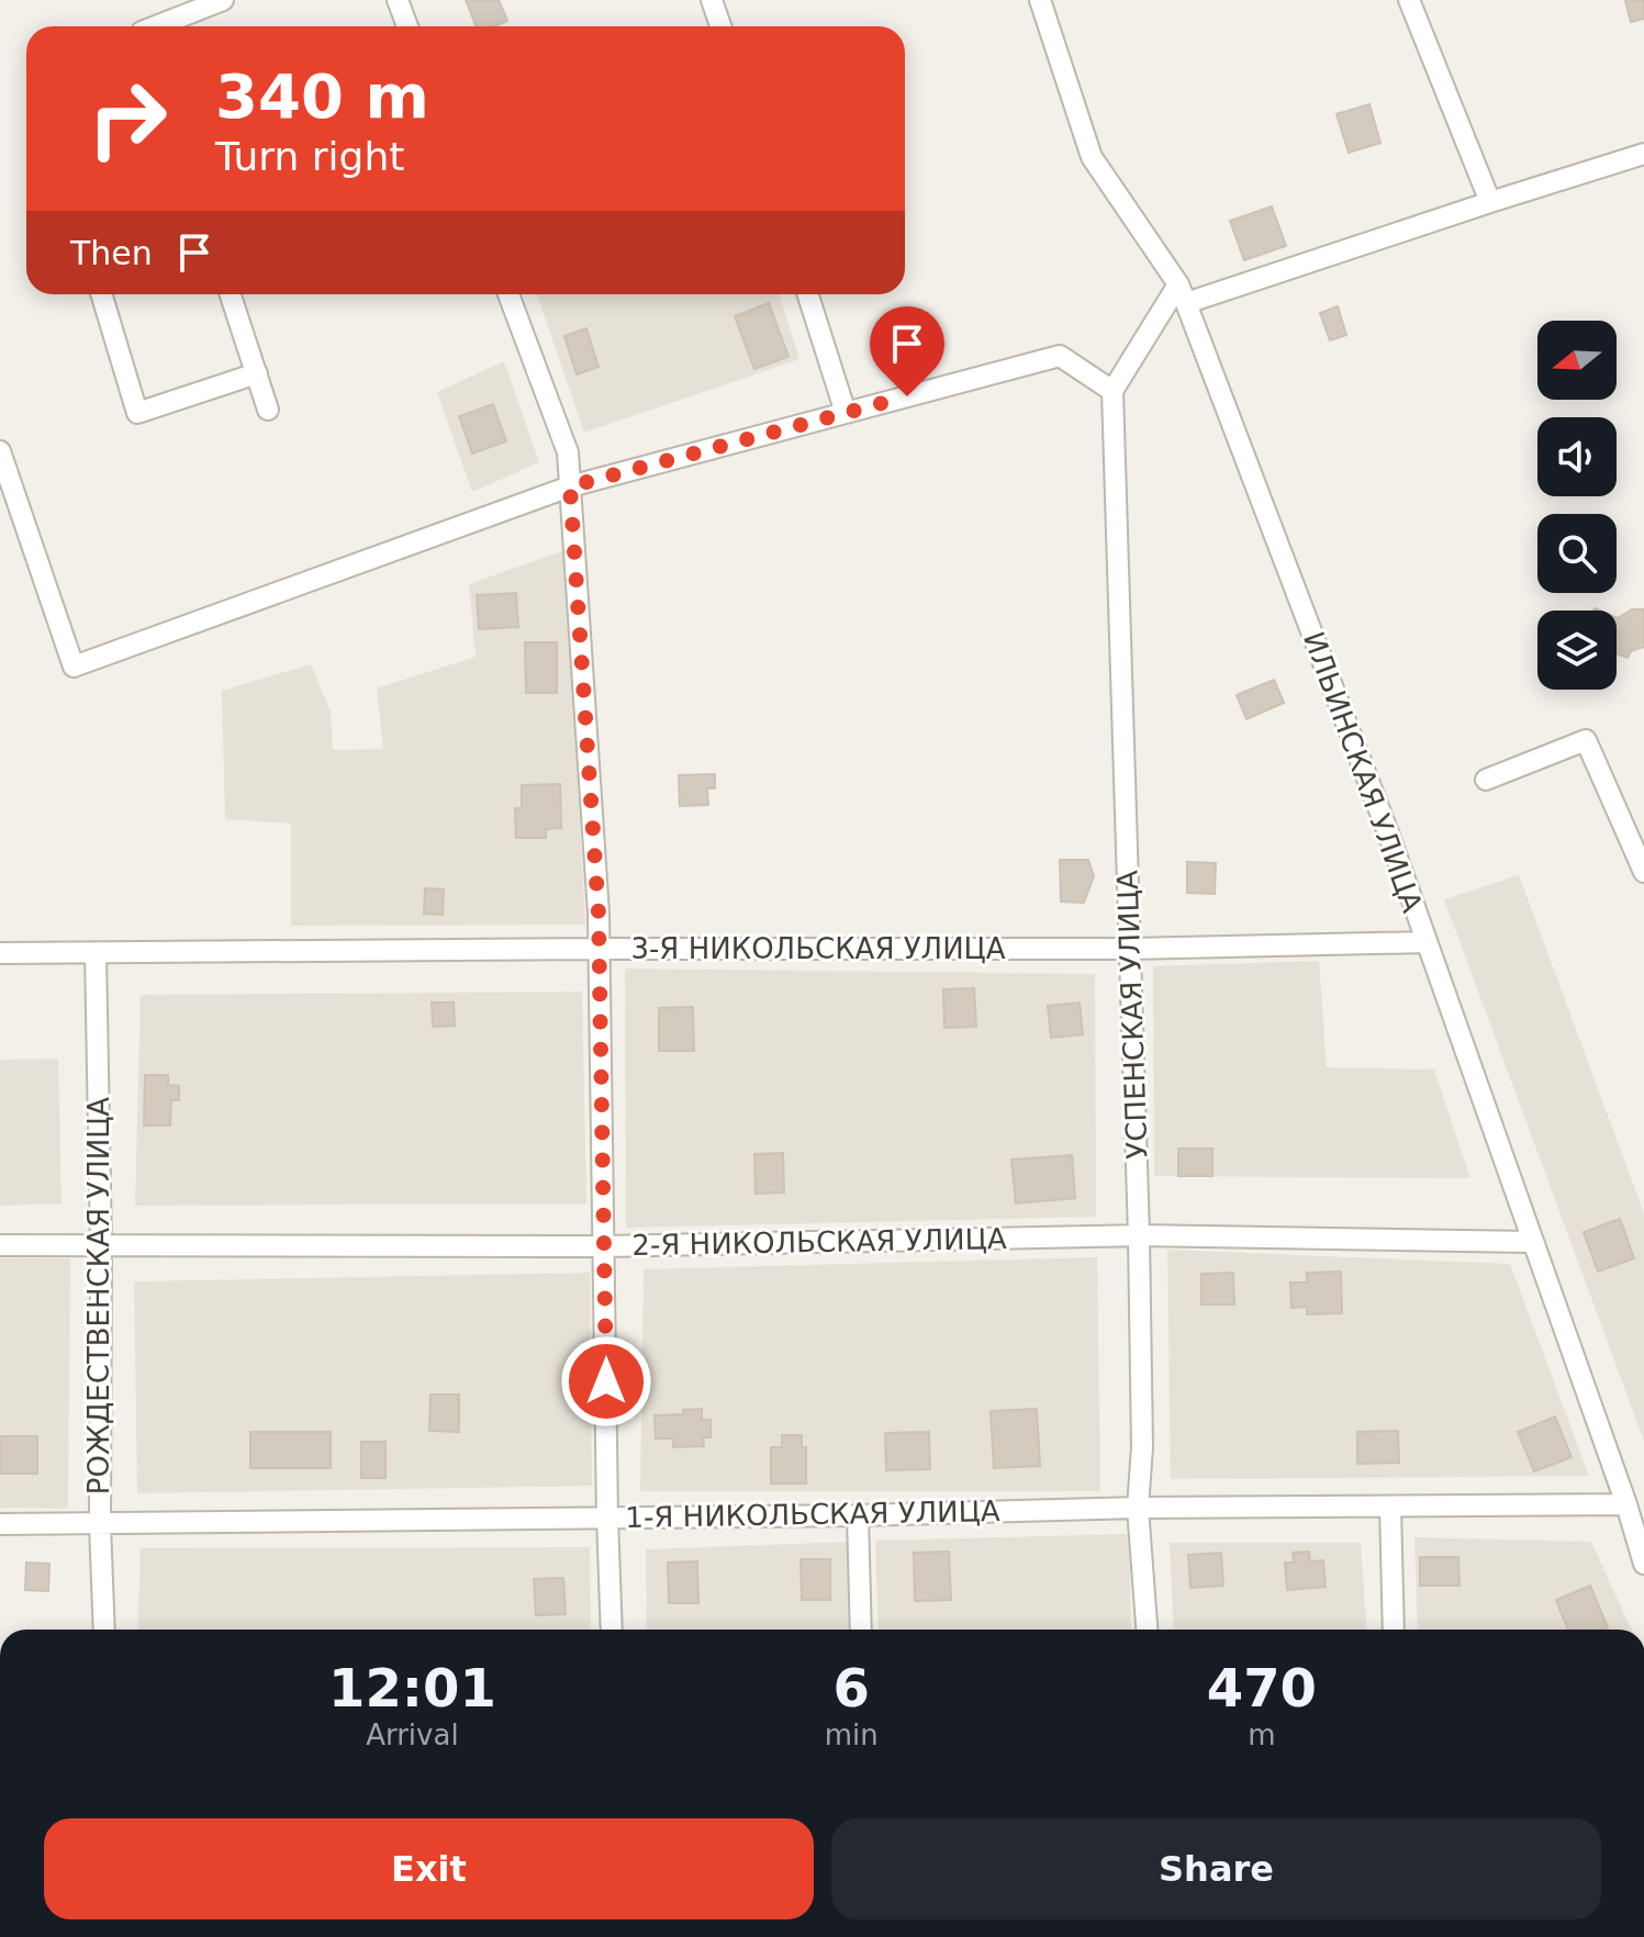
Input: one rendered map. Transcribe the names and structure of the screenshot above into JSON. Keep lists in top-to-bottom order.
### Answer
{
  "streets": {
    "street": [
      "ИЛЬИНСКАЯ УЛИЦА",
      "3-Я НИКОЛЬСКАЯ УЛИЦА",
      "УСПЕНСКАЯ УЛИЦА",
      "2-Я НИКОЛЬСКАЯ УЛИЦА",
      "РОЖДЕСТВЕНСКАЯ УЛИЦА",
      "1-Я НИКОЛЬСКАЯ УЛИЦА"
    ]
  },
  "crossings": [
    ["ИЛЬИНСКАЯ УЛИЦА", "3-Я НИКОЛЬСКАЯ УЛИЦА"],
    ["ИЛЬИНСКАЯ УЛИЦА", "2-Я НИКОЛЬСКАЯ УЛИЦА"],
    ["ИЛЬИНСКАЯ УЛИЦА", "1-Я НИКОЛЬСКАЯ УЛИЦА"],
    ["3-Я НИКОЛЬСКАЯ УЛИЦА", "УСПЕНСКАЯ УЛИЦА"],
    ["3-Я НИКОЛЬСКАЯ УЛИЦА", "РОЖДЕСТВЕНСКАЯ УЛИЦА"],
    ["УСПЕНСКАЯ УЛИЦА", "2-Я НИКОЛЬСКАЯ УЛИЦА"],
    ["УСПЕНСКАЯ УЛИЦА", "1-Я НИКОЛЬСКАЯ УЛИЦА"],
    ["2-Я НИКОЛЬСКАЯ УЛИЦА", "РОЖДЕСТВЕНСКАЯ УЛИЦА"],
    ["РОЖДЕСТВЕНСКАЯ УЛИЦА", "1-Я НИКОЛЬСКАЯ УЛИЦА"]
  ],
  "north": "left",
  "page": {
    "turn": ["340 m", "Turn right"],
    "then": "Then",
    "eta": [
      "12:01",
      "Arrival",
      "6",
      "min",
      "470",
      "m"
    ],
    "buttons": ["Exit", "Share"]
  }
}
